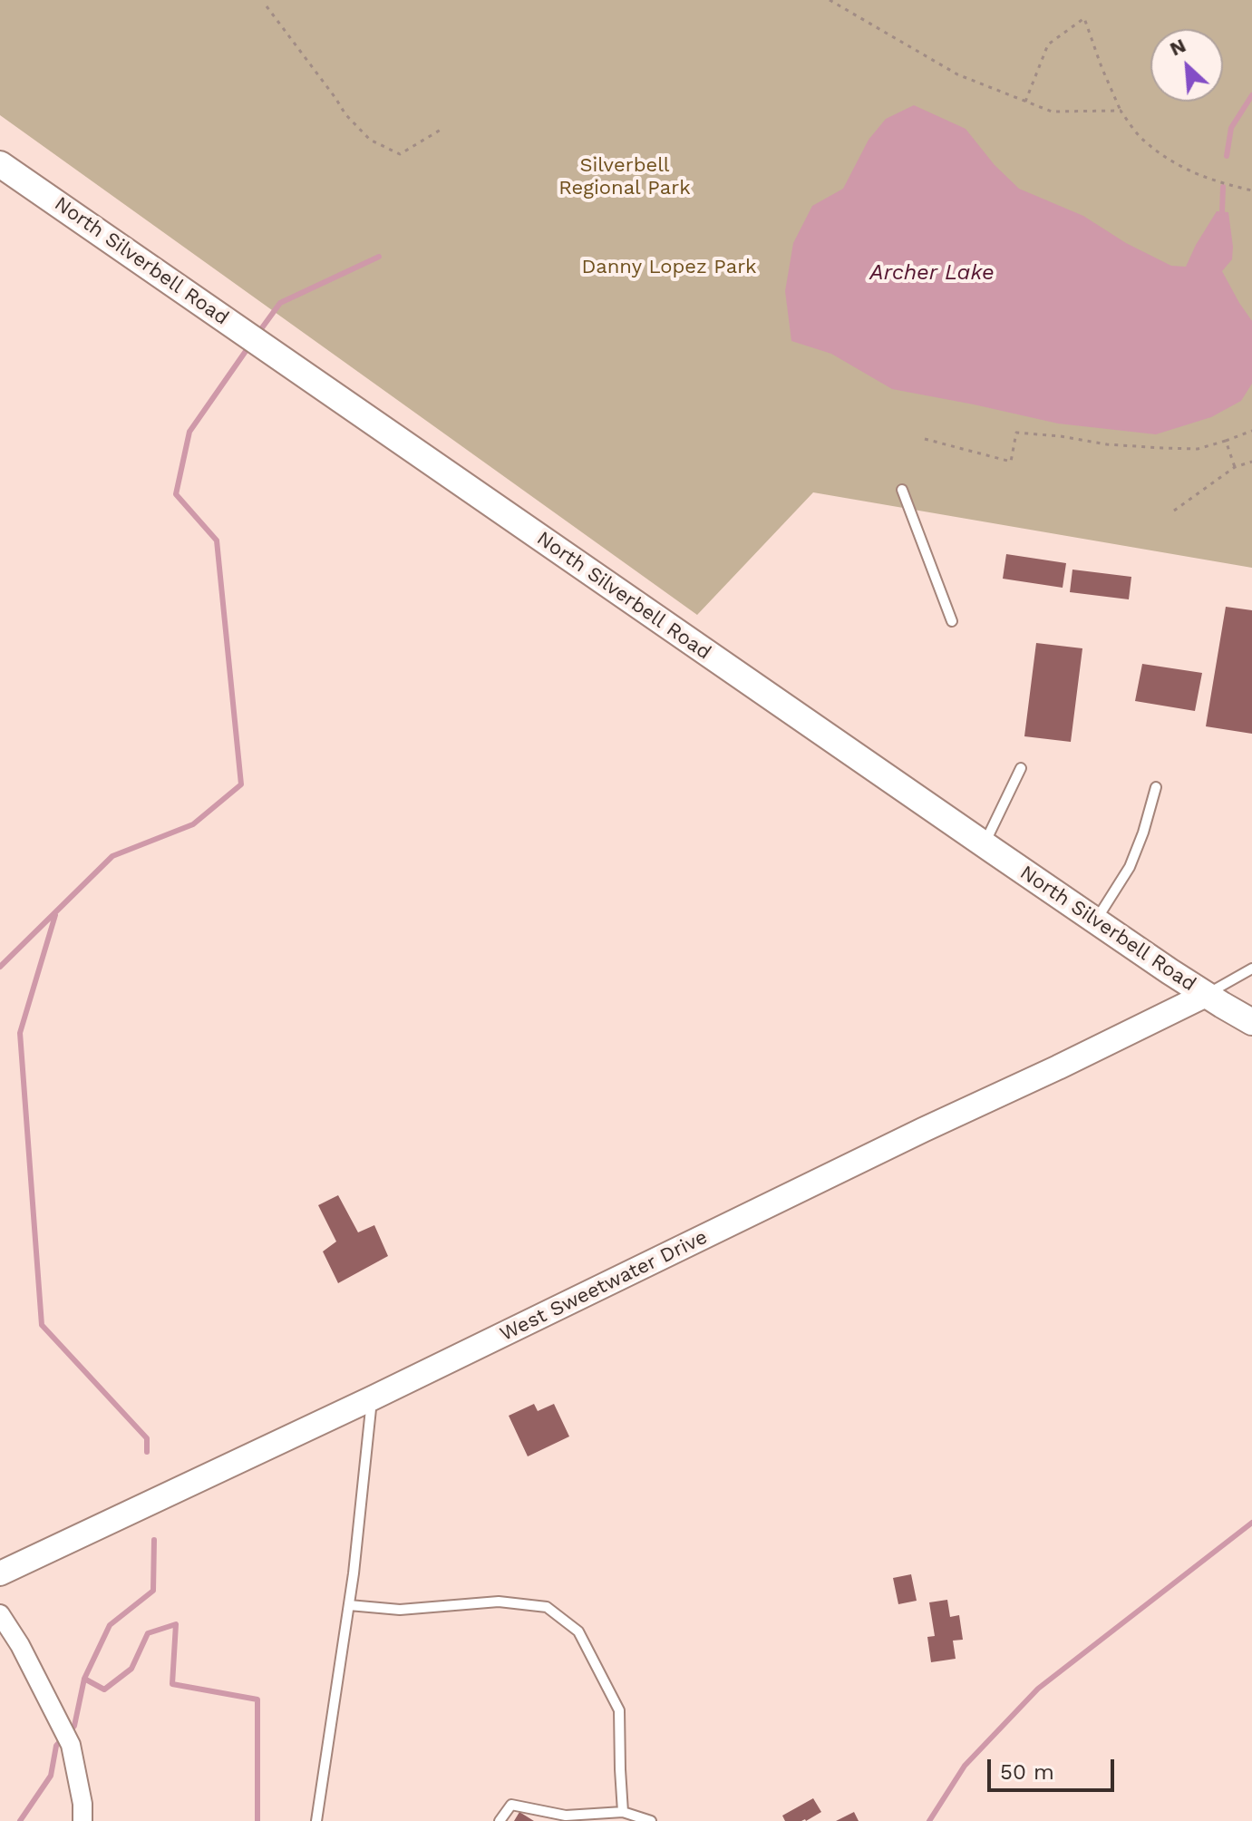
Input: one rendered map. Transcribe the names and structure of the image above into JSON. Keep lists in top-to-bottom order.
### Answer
{
  "streets": {
    "main road": ["North Silverbell Road"],
    "street": ["West Sweetwater Drive"]
  },
  "crossings": [
    ["North Silverbell Road", "West Sweetwater Drive"]
  ],
  "water": ["Archer Lake"],
  "parks": ["Silverbell Regional Park", "Danny Lopez Park"],
  "scale_bar": "50 m",
  "north": "top left"
}
